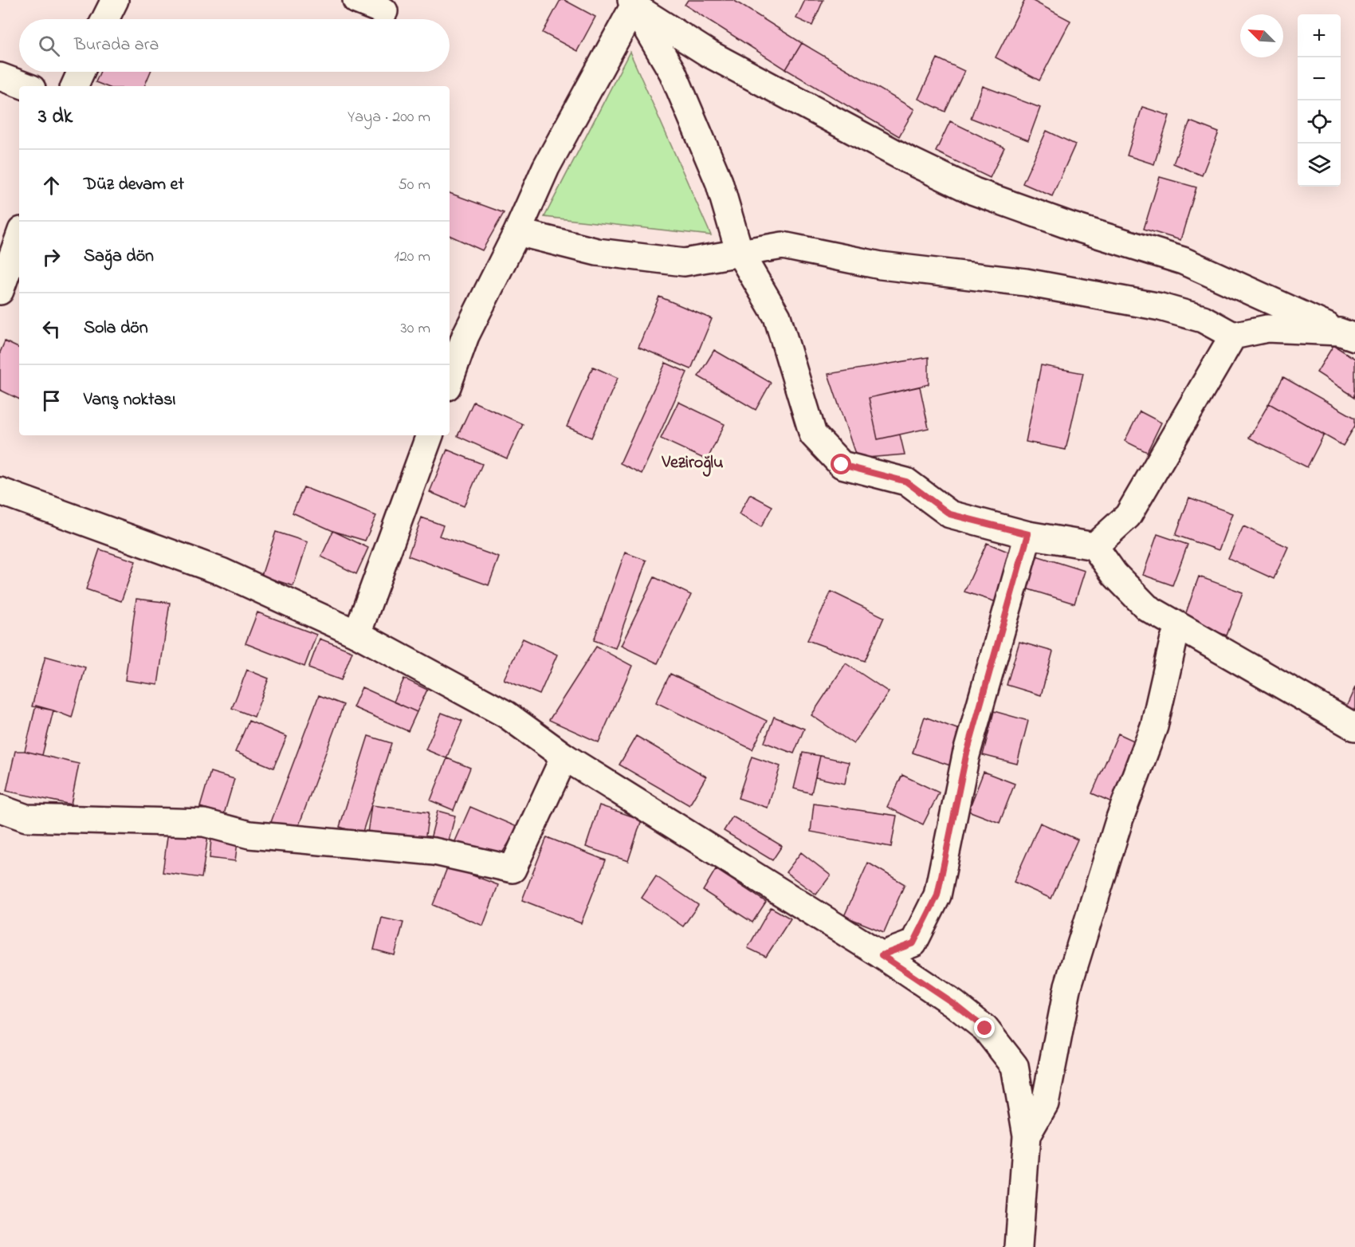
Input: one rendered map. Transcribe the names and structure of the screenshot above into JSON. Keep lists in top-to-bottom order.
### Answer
{
  "districts": ["Veziroğlu"],
  "north": "top left",
  "page": {
    "map_buttons": ["+", "−"],
    "search": "Burada ara",
    "heading": ["3 dk", "Yaya · 200 m"],
    "list": [
      ["Düz devam et", "50 m"],
      ["Sağa dön", "120 m"],
      ["Sola dön", "30 m"],
      "Varış noktası"
    ]
  }
}
